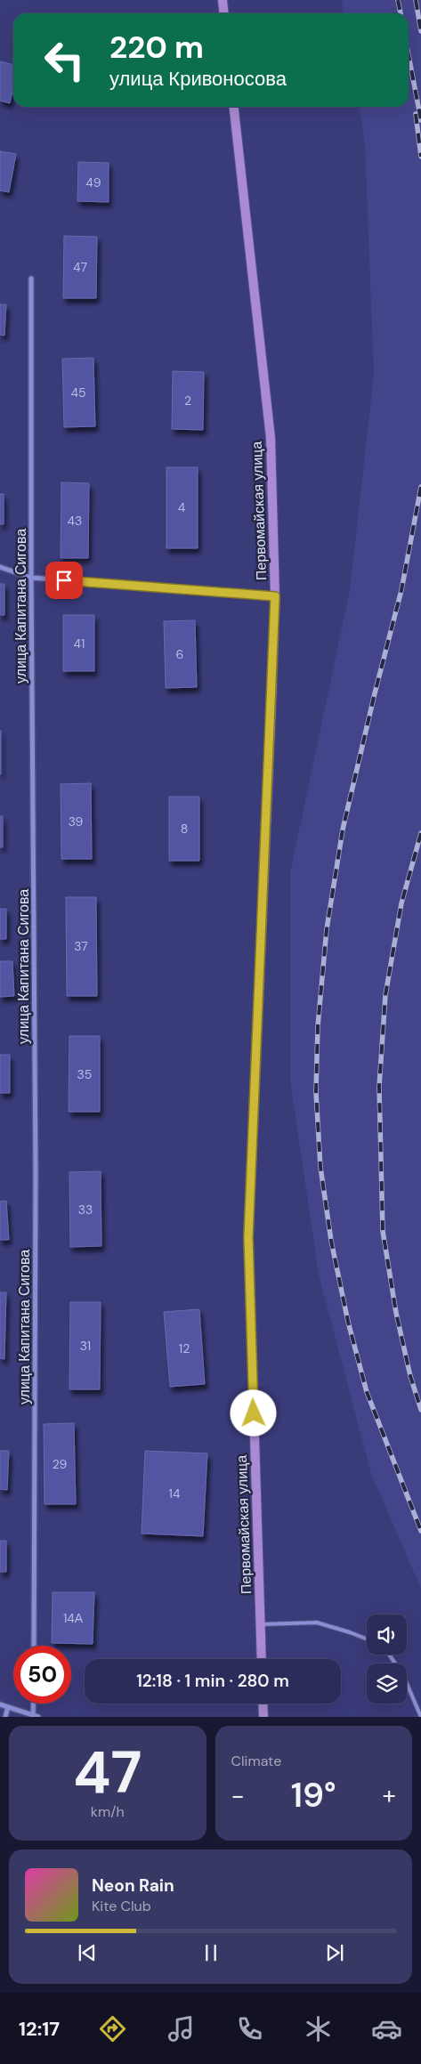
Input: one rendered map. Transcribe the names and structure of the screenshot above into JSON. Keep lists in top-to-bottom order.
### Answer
{
  "streets": {
    "main road": ["Первомайская улица"],
    "street": ["улица Капитана Сигова"]
  },
  "house_numbers": [
    "49",
    "47",
    "45",
    "2",
    "4",
    "43",
    "41",
    "6",
    "39",
    "8",
    "37",
    "35",
    "33",
    "31",
    "12",
    "29",
    "14",
    "14А"
  ],
  "page": {
    "turn": ["220 m", "улица Кривоносова"],
    "limit": "50",
    "trip": "12:18 · 1 min · 280 m",
    "tile": [
      ["47", "km/h"],
      "Climate"
    ],
    "heat": ["−", "19°", "+"],
    "song": ["Neon Rain", "Kite Club"],
    "tabs": "12:17"
  }
}
